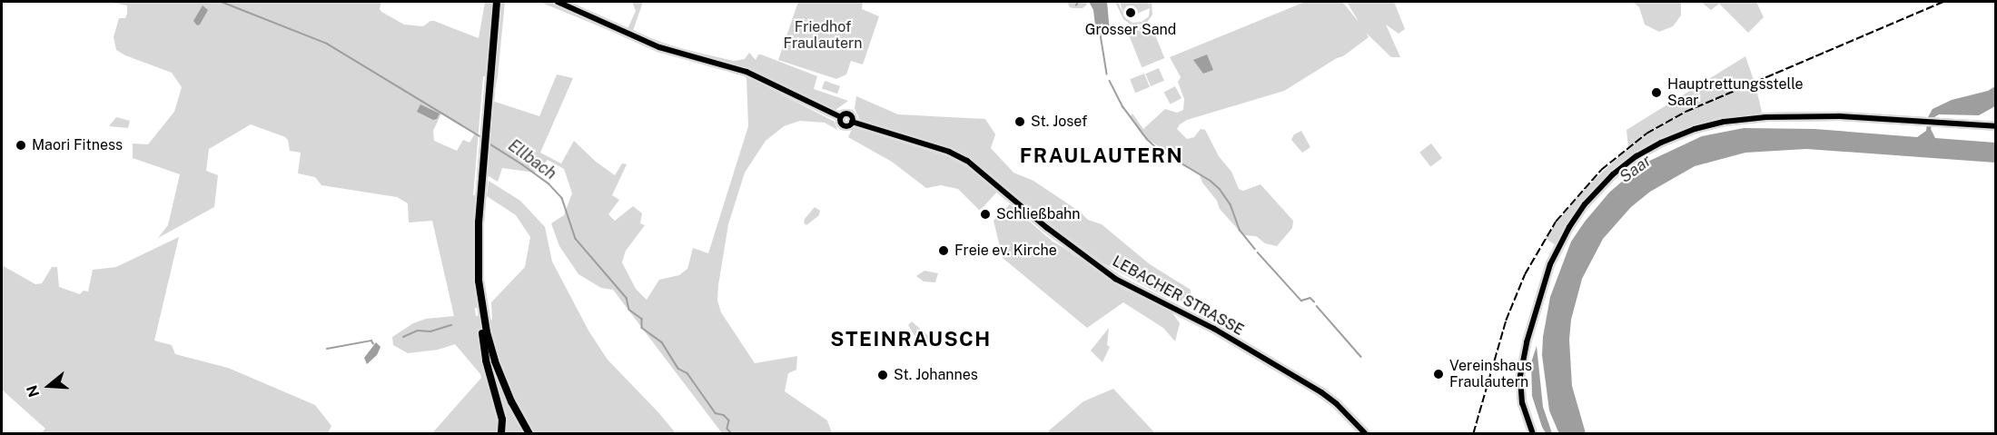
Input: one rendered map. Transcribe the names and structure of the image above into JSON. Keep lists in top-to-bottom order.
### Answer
{
  "streets": {
    "main road": ["LEBACHER STRASSE"]
  },
  "districts": ["FRAULAUTERN", "STEINRAUSCH"],
  "water": ["Ellbach", "Saar"],
  "parks": ["Friedhof Fraulautern"],
  "places": [
    "Grosser Sand",
    "Hauptrettungsstelle Saar",
    "St. Josef",
    "Maori Fitness",
    "Schließbahn",
    "Freie ev. Kirche",
    "Vereinshaus Fraulautern",
    "St. Johannes"
  ],
  "north": "left"
}
